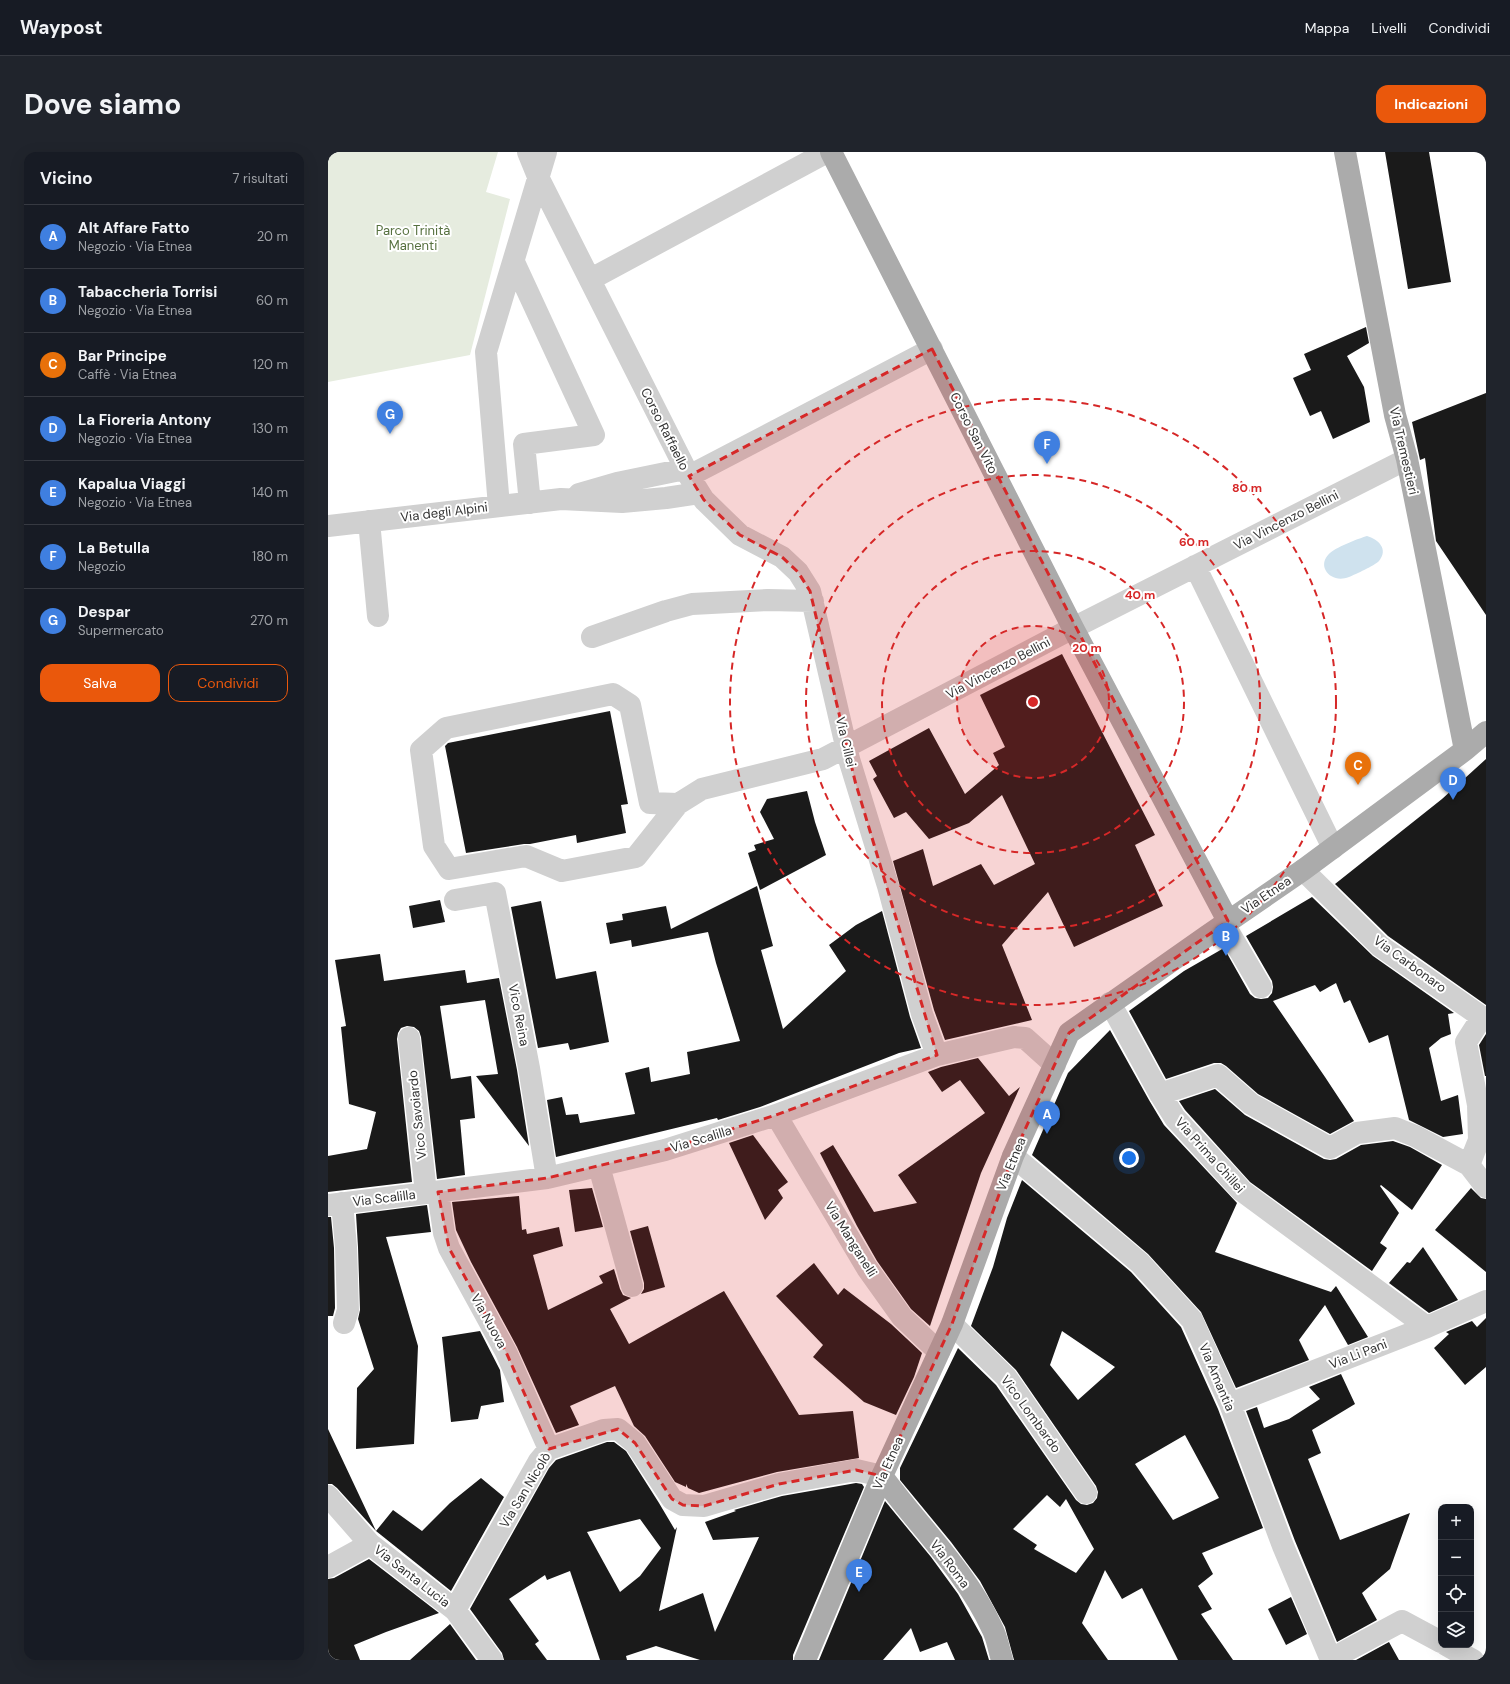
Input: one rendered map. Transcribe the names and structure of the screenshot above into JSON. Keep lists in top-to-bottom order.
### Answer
{
  "streets": {
    "main road": [
      "Corso San Vito",
      "Via Tremestieri",
      "Via Etnea",
      "Via Roma"
    ],
    "street": [
      "Corso Raffaello",
      "Via degli Alpini",
      "Via Vincenzo Bellini",
      "Via Cillei",
      "Via Carbonaro",
      "Vico Reina",
      "Vico Savoiardo",
      "Via Scalilla",
      "Via Prima Chillei",
      "Via Manganelli",
      "Via Nuova",
      "Via Li Pani",
      "Via Amantia",
      "Vico Lombardo",
      "Via San Nicolò",
      "Via Santa Lucia"
    ]
  },
  "crossings": [
    ["Corso Raffaello", "Corso San Vito"],
    ["Corso Raffaello", "Via degli Alpini"],
    ["Corso Raffaello", "Via Cillei"],
    ["Corso San Vito", "Via Vincenzo Bellini"],
    ["Corso San Vito", "Via Etnea"],
    ["Via Tremestieri", "Via Vincenzo Bellini"],
    ["Via Tremestieri", "Via Etnea"],
    ["Via degli Alpini", "Via Cillei"],
    ["Via Vincenzo Bellini", "Via Cillei"],
    ["Via Cillei", "Via Scalilla"],
    ["Via Etnea", "Via Carbonaro"],
    ["Via Etnea", "Via Scalilla"],
    ["Via Etnea", "Via Prima Chillei"],
    ["Via Etnea", "Via Manganelli"],
    ["Via Etnea", "Via Amantia"],
    ["Via Etnea", "Vico Lombardo"],
    ["Via Etnea", "Via San Nicolò"],
    ["Via Etnea", "Via Roma"],
    ["Vico Reina", "Via Scalilla"],
    ["Vico Savoiardo", "Via Scalilla"],
    ["Vico Savoiardo", "Via Nuova"],
    ["Via Scalilla", "Via Manganelli"],
    ["Via Scalilla", "Via Nuova"],
    ["Via Prima Chillei", "Via Li Pani"],
    ["Via Nuova", "Via San Nicolò"],
    ["Via Li Pani", "Via Amantia"],
    ["Via San Nicolò", "Via Roma"],
    ["Via San Nicolò", "Via Santa Lucia"]
  ],
  "parks": ["Parco Trinità Manenti"],
  "page": {
    "header": "Waypost",
    "nav": ["Mappa", "Livelli", "Condividi"],
    "buttons": [
      "Indicazioni",
      ["Salva", "Condividi"]
    ],
    "title": "Dove siamo",
    "heading": ["Vicino", "7 risultati"],
    "list": [
      {
        "mark": "A",
        "name": "Alt Affare Fatto",
        "note": "Negozio · Via Etnea",
        "value": "20 m"
      },
      {
        "mark": "B",
        "name": "Tabaccheria Torrisi",
        "note": "Negozio · Via Etnea",
        "value": "60 m"
      },
      {
        "mark": "C",
        "name": "Bar Principe",
        "note": "Caffè · Via Etnea",
        "value": "120 m"
      },
      {
        "mark": "D",
        "name": "La Fioreria Antony",
        "note": "Negozio · Via Etnea",
        "value": "130 m"
      },
      {
        "mark": "E",
        "name": "Kapalua Viaggi",
        "note": "Negozio · Via Etnea",
        "value": "140 m"
      },
      {
        "mark": "F",
        "name": "La Betulla",
        "note": "Negozio",
        "value": "180 m"
      },
      {
        "mark": "G",
        "name": "Despar",
        "note": "Supermercato",
        "value": "270 m"
      }
    ],
    "pins": [
      "G",
      "F",
      "C",
      "D",
      "B",
      "A",
      "E"
    ],
    "map_buttons": ["+", "−"]
  },
  "rings": [
    "80 m",
    "60 m",
    "40 m",
    "20 m"
  ]
}
